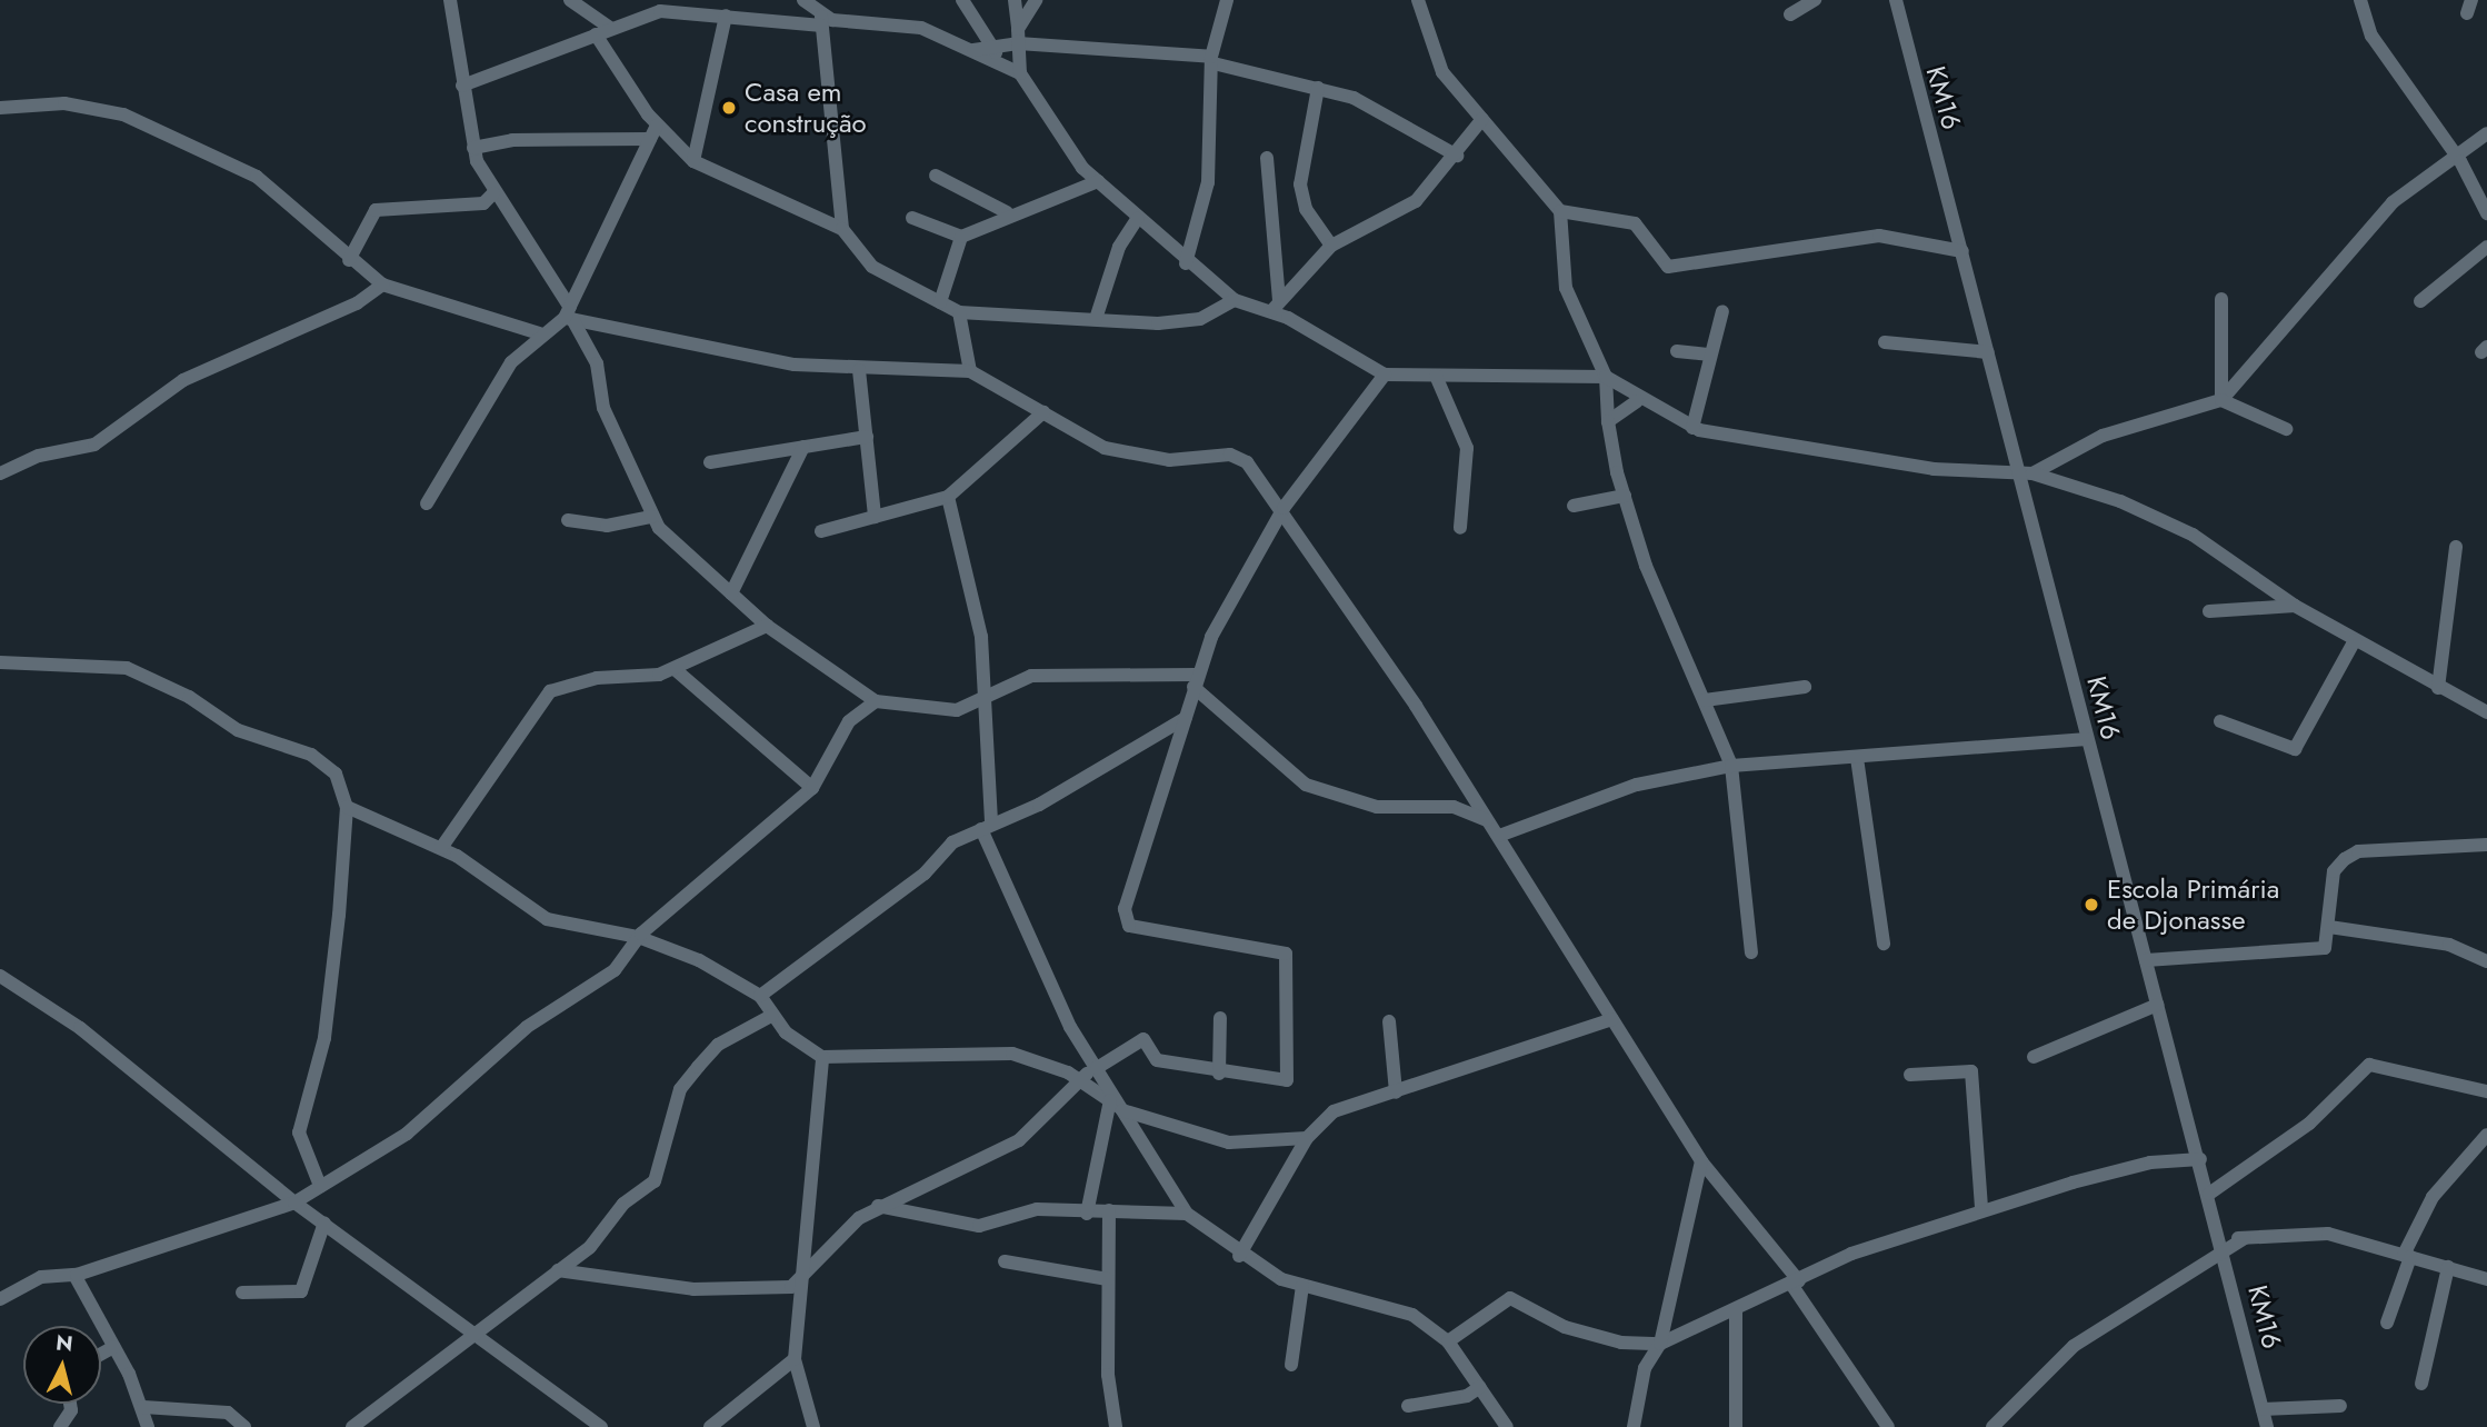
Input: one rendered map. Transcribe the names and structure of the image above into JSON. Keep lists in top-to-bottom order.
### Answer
{
  "streets": {
    "street": ["KM16"]
  },
  "places": ["Casa em construção", "Escola Primária de Djonasse"],
  "north": "top"
}
